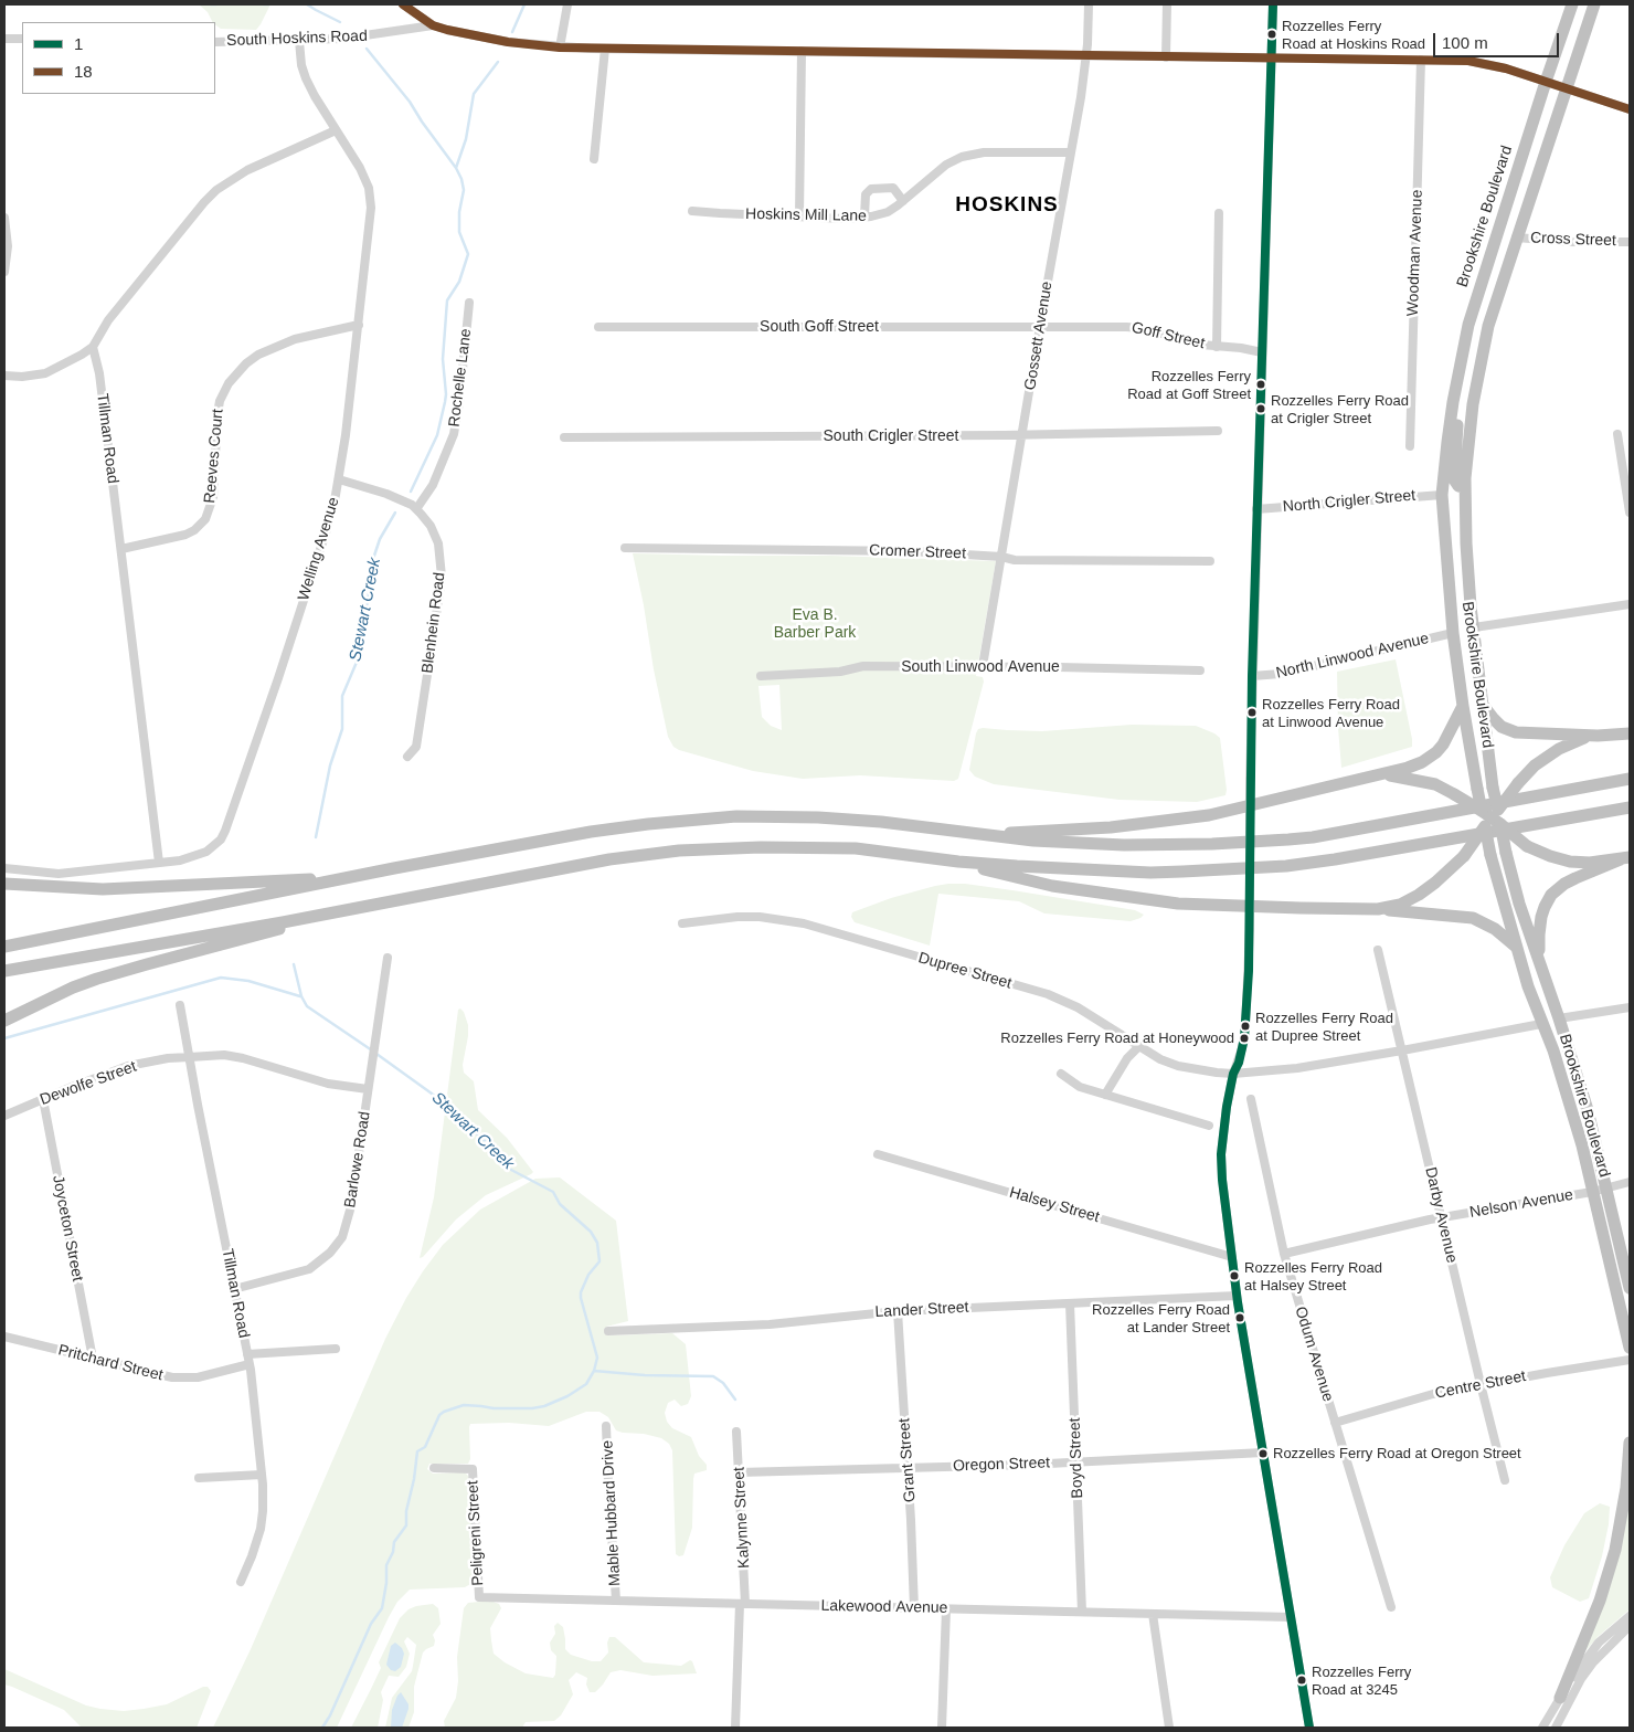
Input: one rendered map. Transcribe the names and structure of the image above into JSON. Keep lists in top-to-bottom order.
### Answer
{
  "streets": {
    "highway": ["Brookshire Boulevard"],
    "street": [
      "South Hoskins Road",
      "Hoskins Mill Lane",
      "Cross Street",
      "Woodman Avenue",
      "South Goff Street",
      "Gossett Avenue",
      "Goff Street",
      "Rochelle Lane",
      "South Crigler Street",
      "Tillman Road",
      "Reeves Court",
      "North Crigler Street",
      "Welling Avenue",
      "Cromer Street",
      "Blenhein Road",
      "North Linwood Avenue",
      "South Linwood Avenue",
      "Dupree Street",
      "Dewolfe Street",
      "Barlowe Road",
      "Nelson Avenue",
      "Halsey Street",
      "Darby Avenue",
      "Joyceton Street",
      "Lander Street",
      "Odum Avenue",
      "Pritchard Street",
      "Centre Street",
      "Boyd Street",
      "Grant Street",
      "Oregon Street",
      "Mable Hubbard Drive",
      "Kalynne Street",
      "Peligreni Street",
      "Lakewood Avenue"
    ]
  },
  "crossings": [
    ["South Hoskins Road", "Brookshire Boulevard"],
    ["South Hoskins Road", "Woodman Avenue"],
    ["South Hoskins Road", "Gossett Avenue"],
    ["South Hoskins Road", "Welling Avenue"],
    ["Hoskins Mill Lane", "Gossett Avenue"],
    ["Brookshire Boulevard", "Cross Street"],
    ["Brookshire Boulevard", "North Crigler Street"],
    ["Brookshire Boulevard", "North Linwood Avenue"],
    ["Brookshire Boulevard", "Dupree Street"],
    ["Brookshire Boulevard", "Nelson Avenue"],
    ["South Goff Street", "Gossett Avenue"],
    ["South Goff Street", "Goff Street"],
    ["Gossett Avenue", "Goff Street"],
    ["Gossett Avenue", "South Crigler Street"],
    ["Gossett Avenue", "Cromer Street"],
    ["Gossett Avenue", "South Linwood Avenue"],
    ["Rochelle Lane", "Blenhein Road"],
    ["Tillman Road", "Reeves Court"],
    ["Tillman Road", "Welling Avenue"],
    ["Tillman Road", "Dewolfe Street"],
    ["Tillman Road", "Barlowe Road"],
    ["Tillman Road", "Pritchard Street"],
    ["Reeves Court", "Welling Avenue"],
    ["Welling Avenue", "Blenhein Road"],
    ["Dupree Street", "Darby Avenue"],
    ["Dewolfe Street", "Barlowe Road"],
    ["Dewolfe Street", "Joyceton Street"],
    ["Nelson Avenue", "Darby Avenue"],
    ["Nelson Avenue", "Odum Avenue"],
    ["Darby Avenue", "Centre Street"],
    ["Joyceton Street", "Pritchard Street"],
    ["Lander Street", "Boyd Street"],
    ["Lander Street", "Grant Street"],
    ["Odum Avenue", "Centre Street"],
    ["Boyd Street", "Oregon Street"],
    ["Boyd Street", "Lakewood Avenue"],
    ["Grant Street", "Oregon Street"],
    ["Grant Street", "Lakewood Avenue"],
    ["Oregon Street", "Kalynne Street"],
    ["Mable Hubbard Drive", "Lakewood Avenue"],
    ["Kalynne Street", "Lakewood Avenue"],
    ["Peligreni Street", "Lakewood Avenue"]
  ],
  "districts": ["HOSKINS"],
  "water": ["Stewart Creek"],
  "parks": ["Eva B. Barber Park"],
  "places": [
    "Rozzelles Ferry Road at Hoskins Road",
    "Rozzelles Ferry Road at Goff Street",
    "Rozzelles Ferry Road at Crigler Street",
    "Rozzelles Ferry Road at Linwood Avenue",
    "Rozzelles Ferry Road at Dupree Street",
    "Rozzelles Ferry Road at Honeywood",
    "Rozzelles Ferry Road at Halsey Street",
    "Rozzelles Ferry Road at Lander Street",
    "Rozzelles Ferry Road at Oregon Street",
    "Rozzelles Ferry Road at 3245"
  ],
  "lines": ["transit line 1", "transit line 18"],
  "legend": ["1", "18"],
  "scale_bar": "100 m"
}
